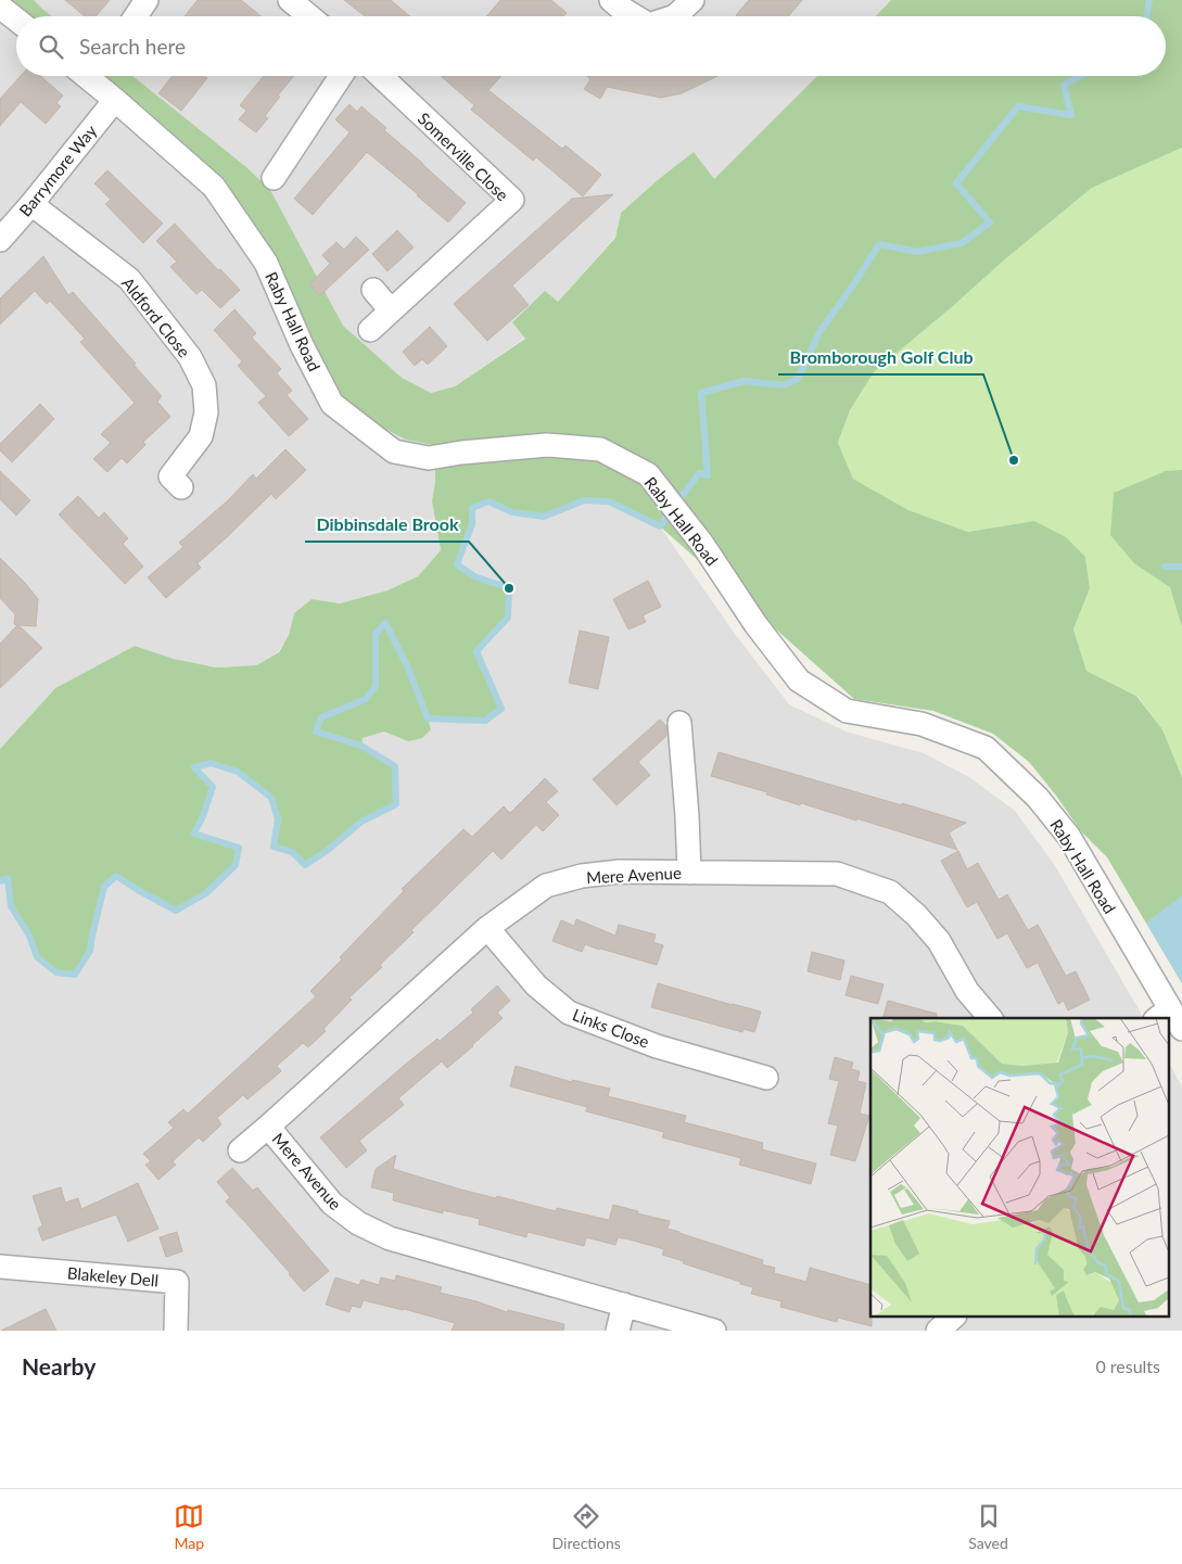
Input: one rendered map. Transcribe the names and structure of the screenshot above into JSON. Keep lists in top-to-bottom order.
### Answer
{
  "streets": {
    "street": [
      "Somerville Close",
      "Barrymore Way",
      "Aldford Close",
      "Raby Hall Road",
      "Mere Avenue",
      "Links Close",
      "Blakeley Dell"
    ]
  },
  "crossings": [
    ["Barrymore Way", "Aldford Close"],
    ["Barrymore Way", "Raby Hall Road"],
    ["Mere Avenue", "Links Close"]
  ],
  "places": ["Bromborough Golf Club", "Dibbinsdale Brook"],
  "page": {
    "search": "Search here",
    "heading": ["Nearby", "0 results"],
    "nav": ["Map", "Directions", "Saved"]
  }
}
